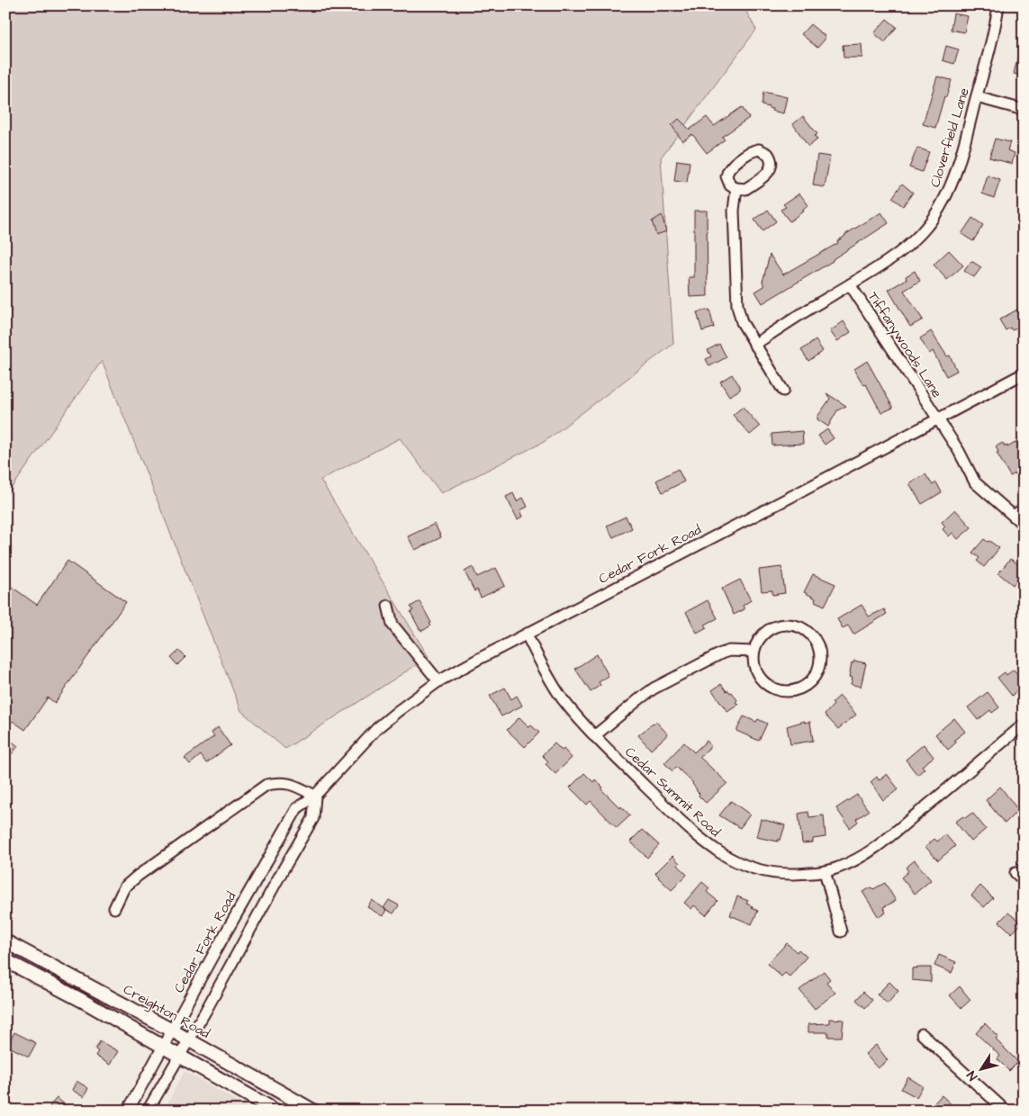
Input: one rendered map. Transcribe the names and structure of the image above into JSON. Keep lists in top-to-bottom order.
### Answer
{
  "streets": {
    "main road": ["Creighton Road"],
    "street": [
      "Cloverfield Lane",
      "Tiffanywoods Lane",
      "Cedar Fork Road",
      "Cedar Summit Road"
    ]
  },
  "crossings": [
    ["Cloverfield Lane", "Tiffanywoods Lane"],
    ["Tiffanywoods Lane", "Cedar Fork Road"],
    ["Cedar Fork Road", "Cedar Summit Road"],
    ["Cedar Fork Road", "Creighton Road"]
  ],
  "north": "bottom left"
}
